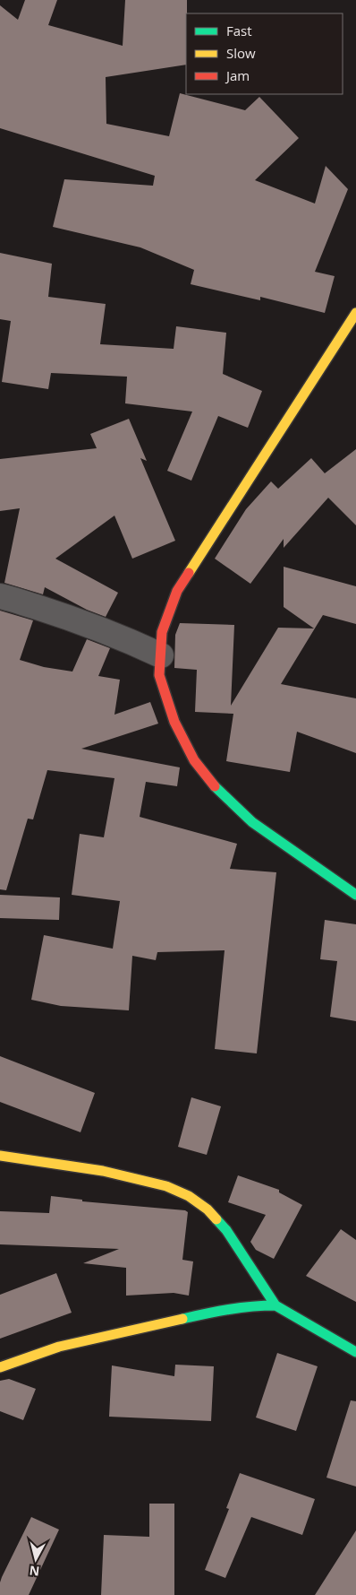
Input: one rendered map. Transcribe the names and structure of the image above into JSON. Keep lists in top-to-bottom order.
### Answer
{
  "legend": ["Fast", "Slow", "Jam"],
  "north": "bottom"
}
